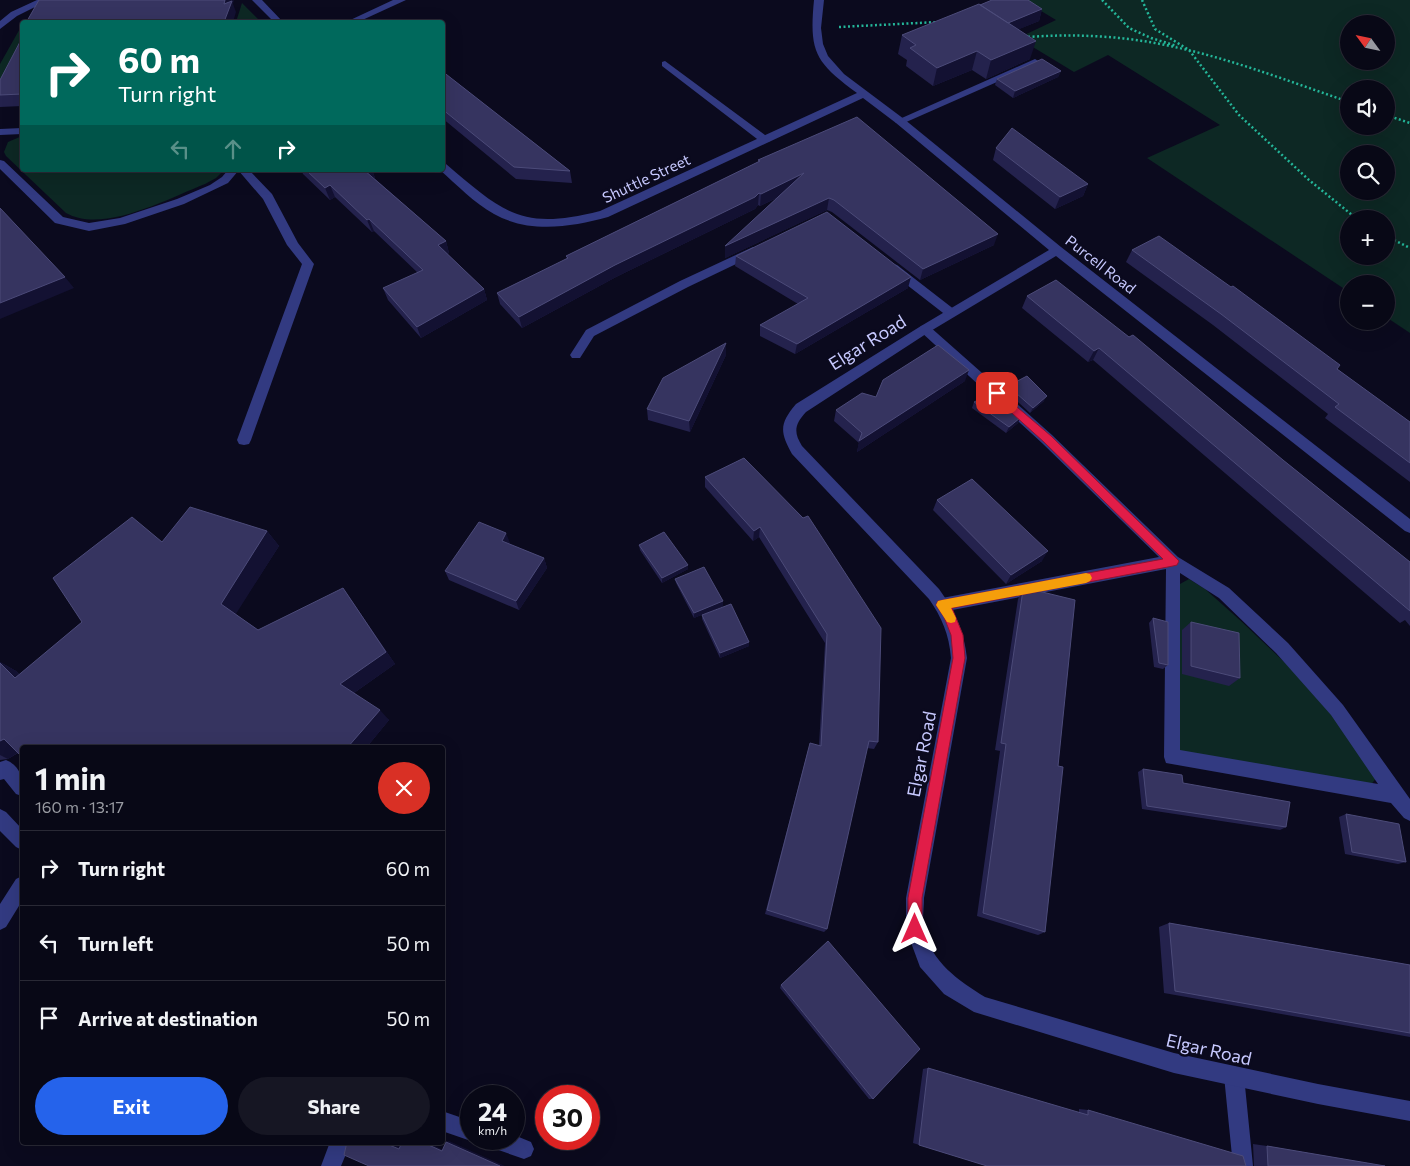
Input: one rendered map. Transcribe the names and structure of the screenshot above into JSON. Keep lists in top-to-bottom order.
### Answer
{
  "streets": {
    "street": ["Shuttle Street", "Purcell Road", "Elgar Road"]
  },
  "crossings": [
    ["Shuttle Street", "Purcell Road"],
    ["Purcell Road", "Elgar Road"]
  ],
  "north": "top left",
  "page": {
    "map_buttons": ["+", "−"],
    "turn": ["60 m", "Turn right"],
    "heading": ["1 min", "160 m · 13:17"],
    "list": [
      {
        "name": "Turn right",
        "value": "60 m"
      },
      {
        "name": "Turn left",
        "value": "50 m"
      },
      {
        "name": "Arrive at destination",
        "value": "50 m"
      }
    ],
    "buttons": ["Exit", "Share"],
    "speed": "24 km/h",
    "limit": "30"
  }
}
